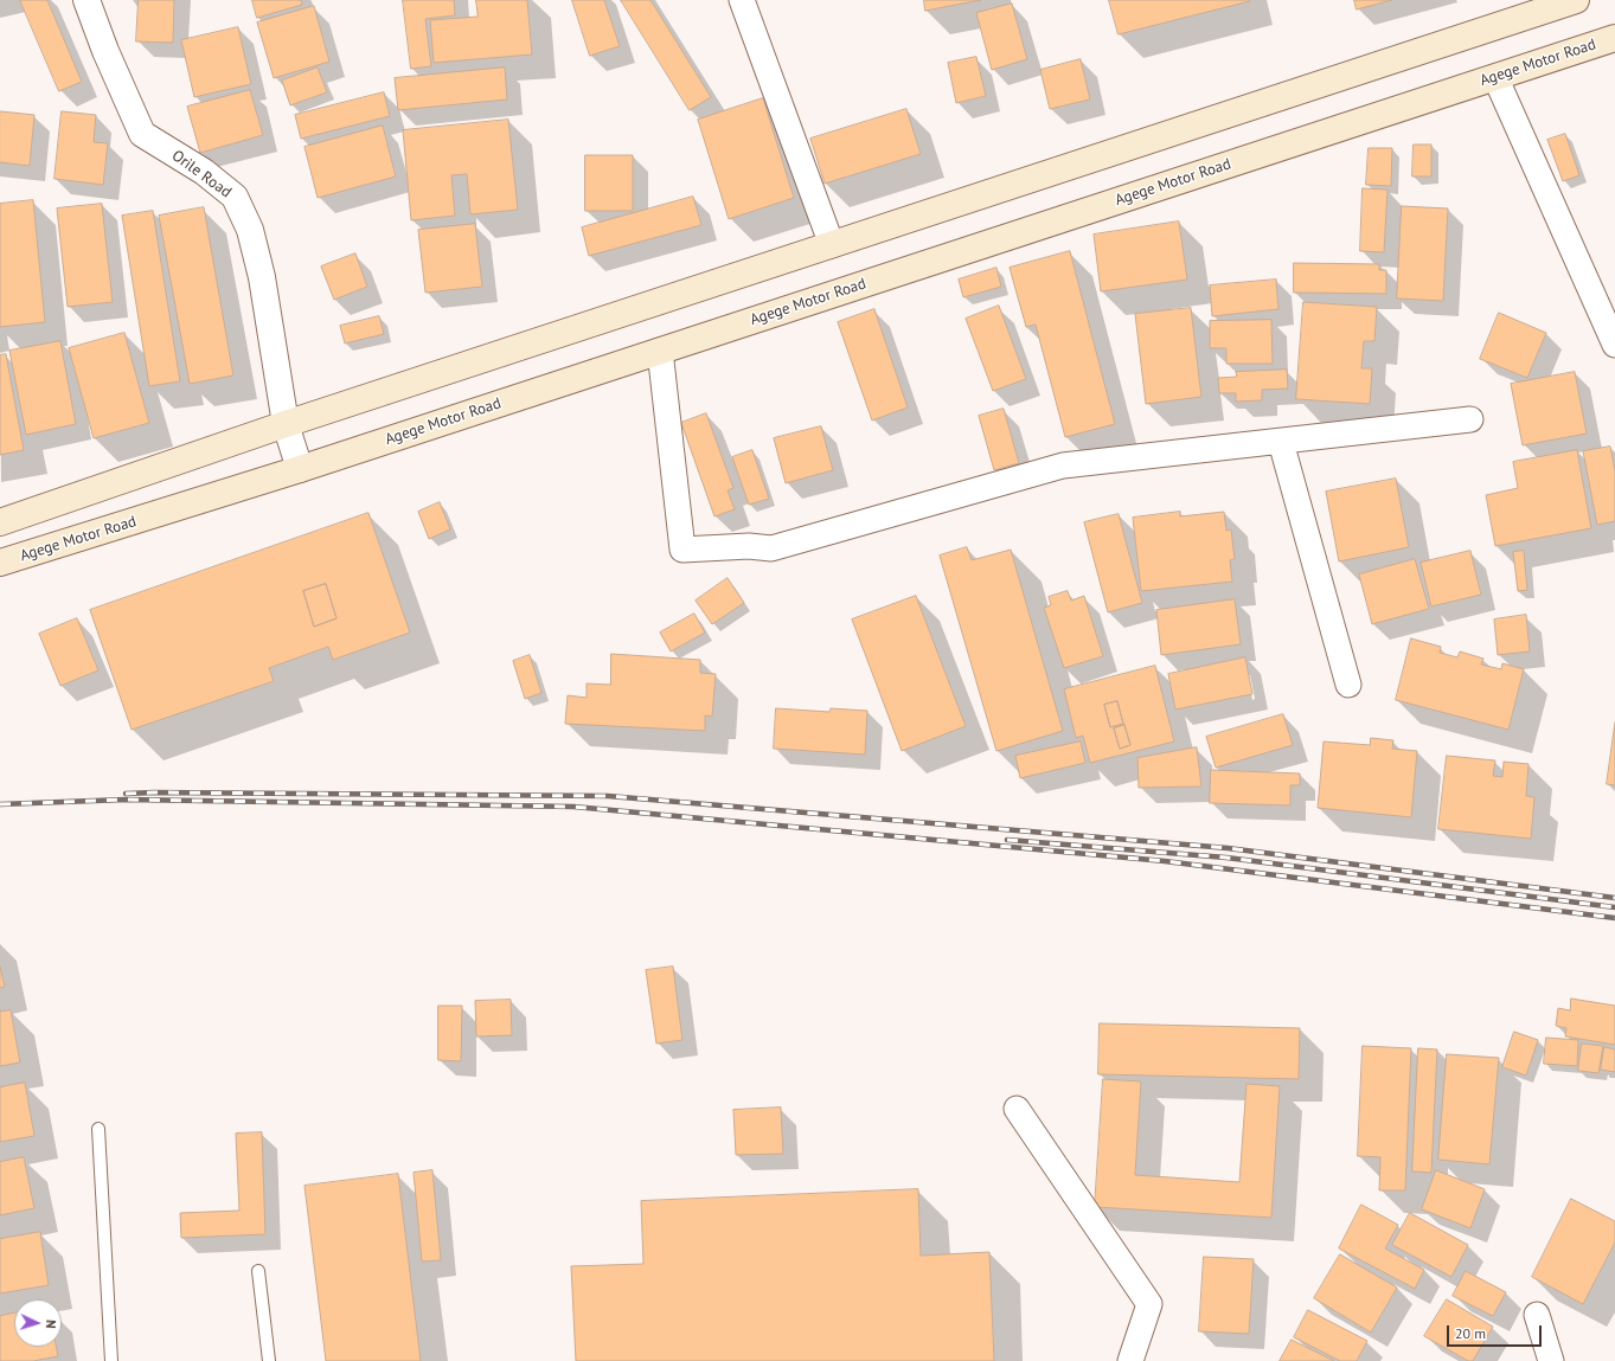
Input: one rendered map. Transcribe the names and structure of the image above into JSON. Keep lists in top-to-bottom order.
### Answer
{
  "streets": {
    "main road": ["Agege Motor Road"],
    "street": ["Orile Road"]
  },
  "crossings": [
    ["Agege Motor Road", "Orile Road"]
  ],
  "scale_bar": "20 m",
  "north": "right"
}
